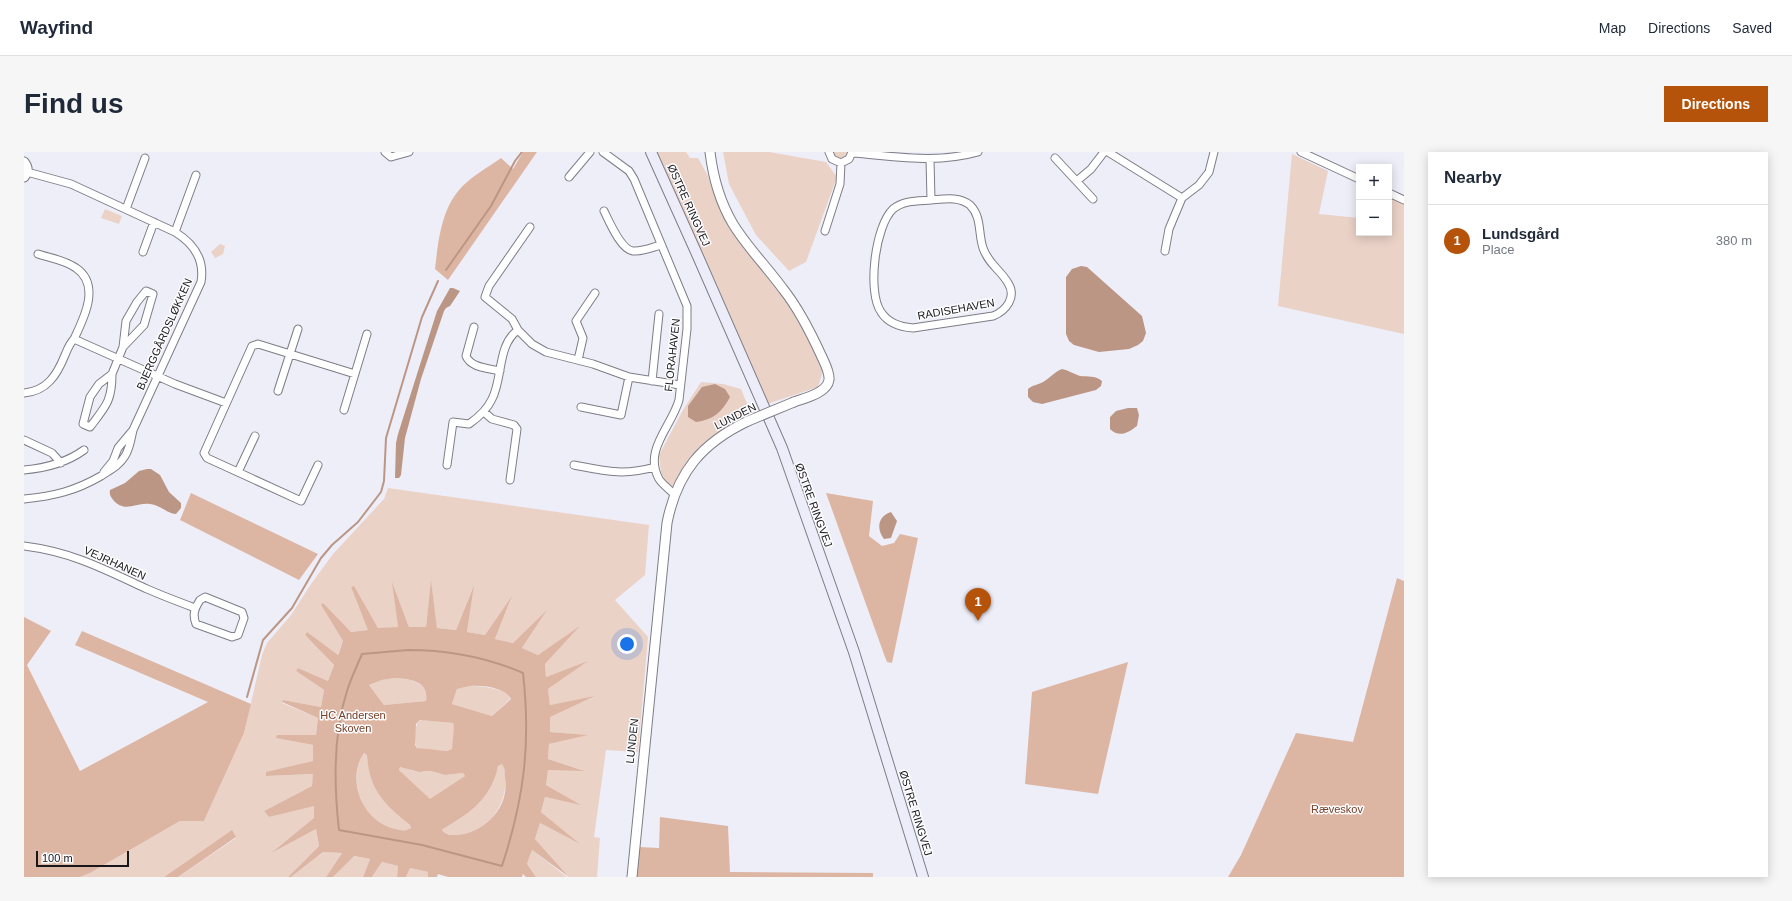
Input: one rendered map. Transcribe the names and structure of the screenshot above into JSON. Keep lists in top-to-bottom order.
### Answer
{
  "streets": {
    "main road": ["ØSTRE RINGVEJ"],
    "street": [
      "RADISEHAVEN",
      "BJERGGÅRDSLØKKEN",
      "FLORAHAVEN",
      "LUNDEN",
      "VEJRHANEN"
    ]
  },
  "parks": ["HC Andersen Skoven", "Ræveskov"],
  "scale_bar": "100 m",
  "page": {
    "header": "Wayfind",
    "nav": ["Map", "Directions", "Saved"],
    "buttons": "Directions",
    "title": "Find us",
    "heading": "Nearby",
    "map_buttons": ["+", "−"],
    "list": [
      {
        "mark": "1",
        "name": "Lundsgård",
        "note": "Place",
        "value": "380 m"
      }
    ],
    "pins": "1",
    "scale": "100 m"
  }
}
